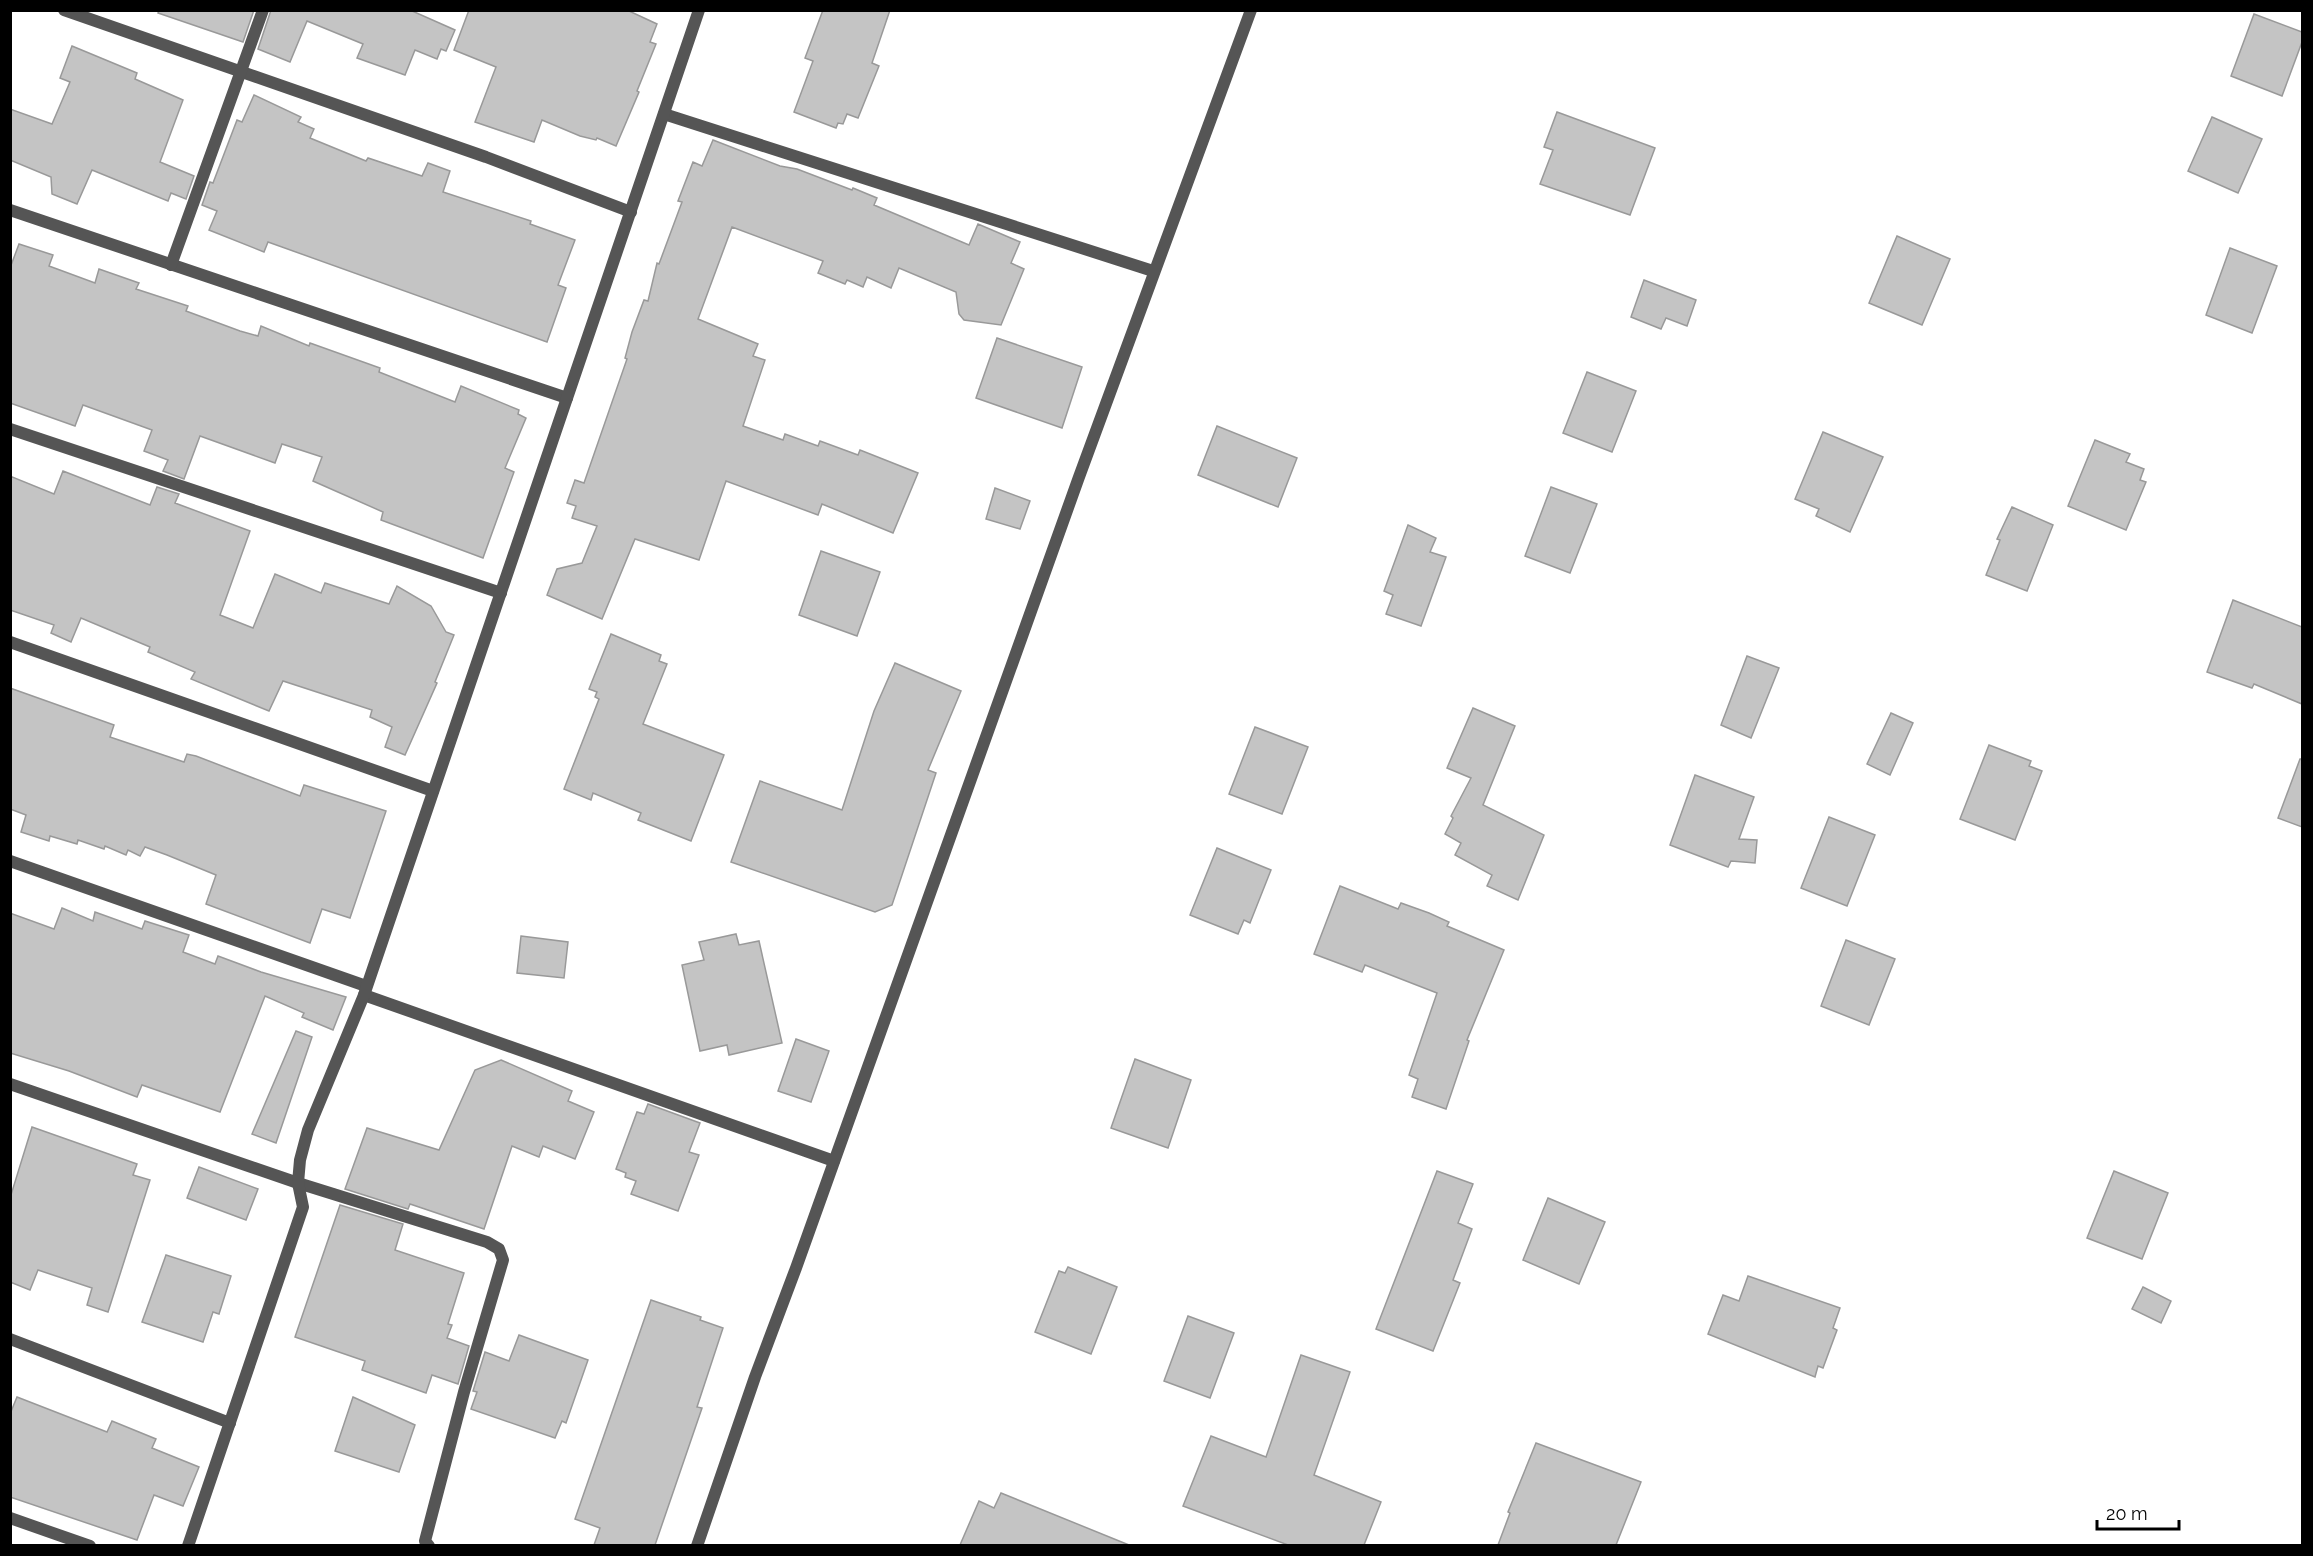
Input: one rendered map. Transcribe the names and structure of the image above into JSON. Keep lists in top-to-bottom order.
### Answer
{
  "scale_bar": "20 m"
}
